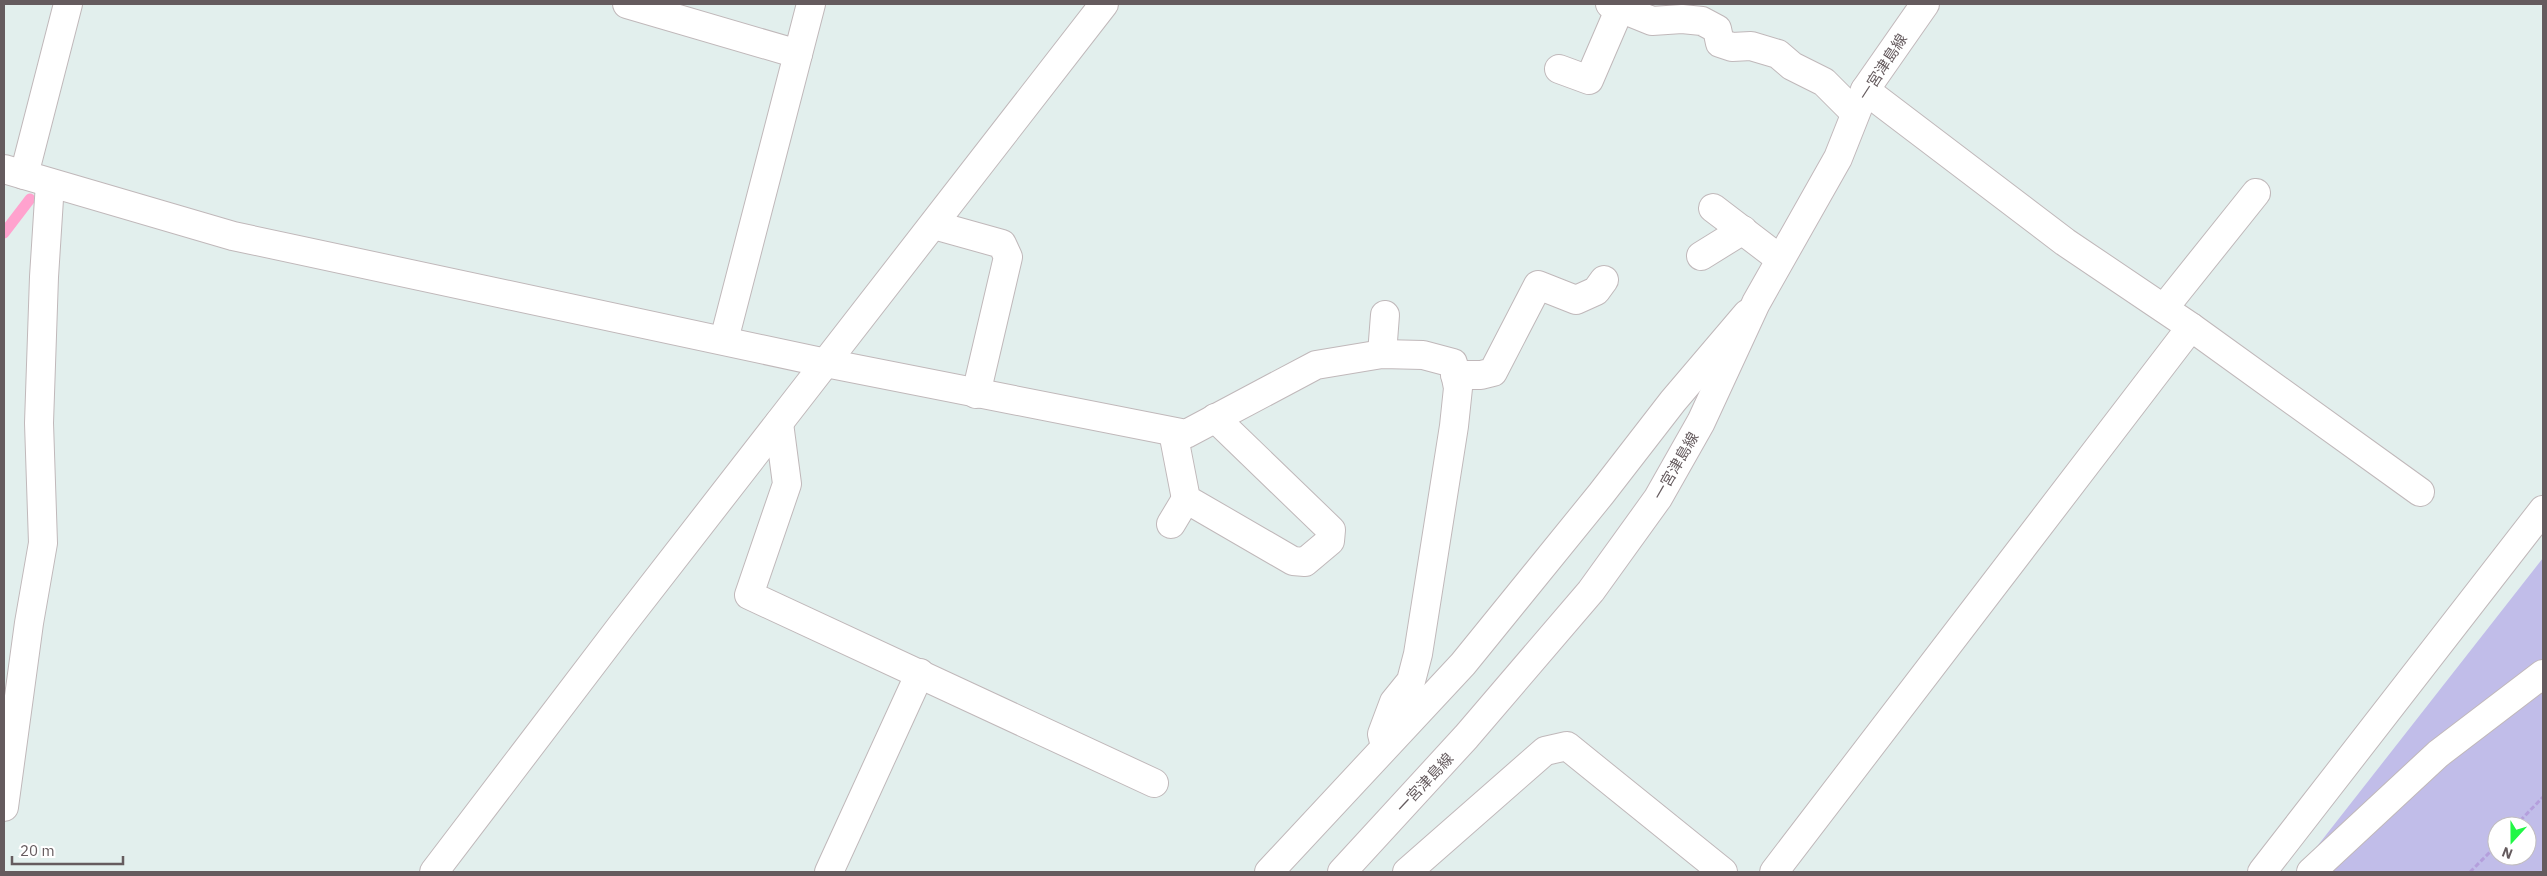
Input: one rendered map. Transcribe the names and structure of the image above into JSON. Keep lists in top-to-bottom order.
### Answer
{
  "streets": {
    "street": ["一宮津島線"]
  },
  "scale_bar": "20 m",
  "north": "bottom"
}
